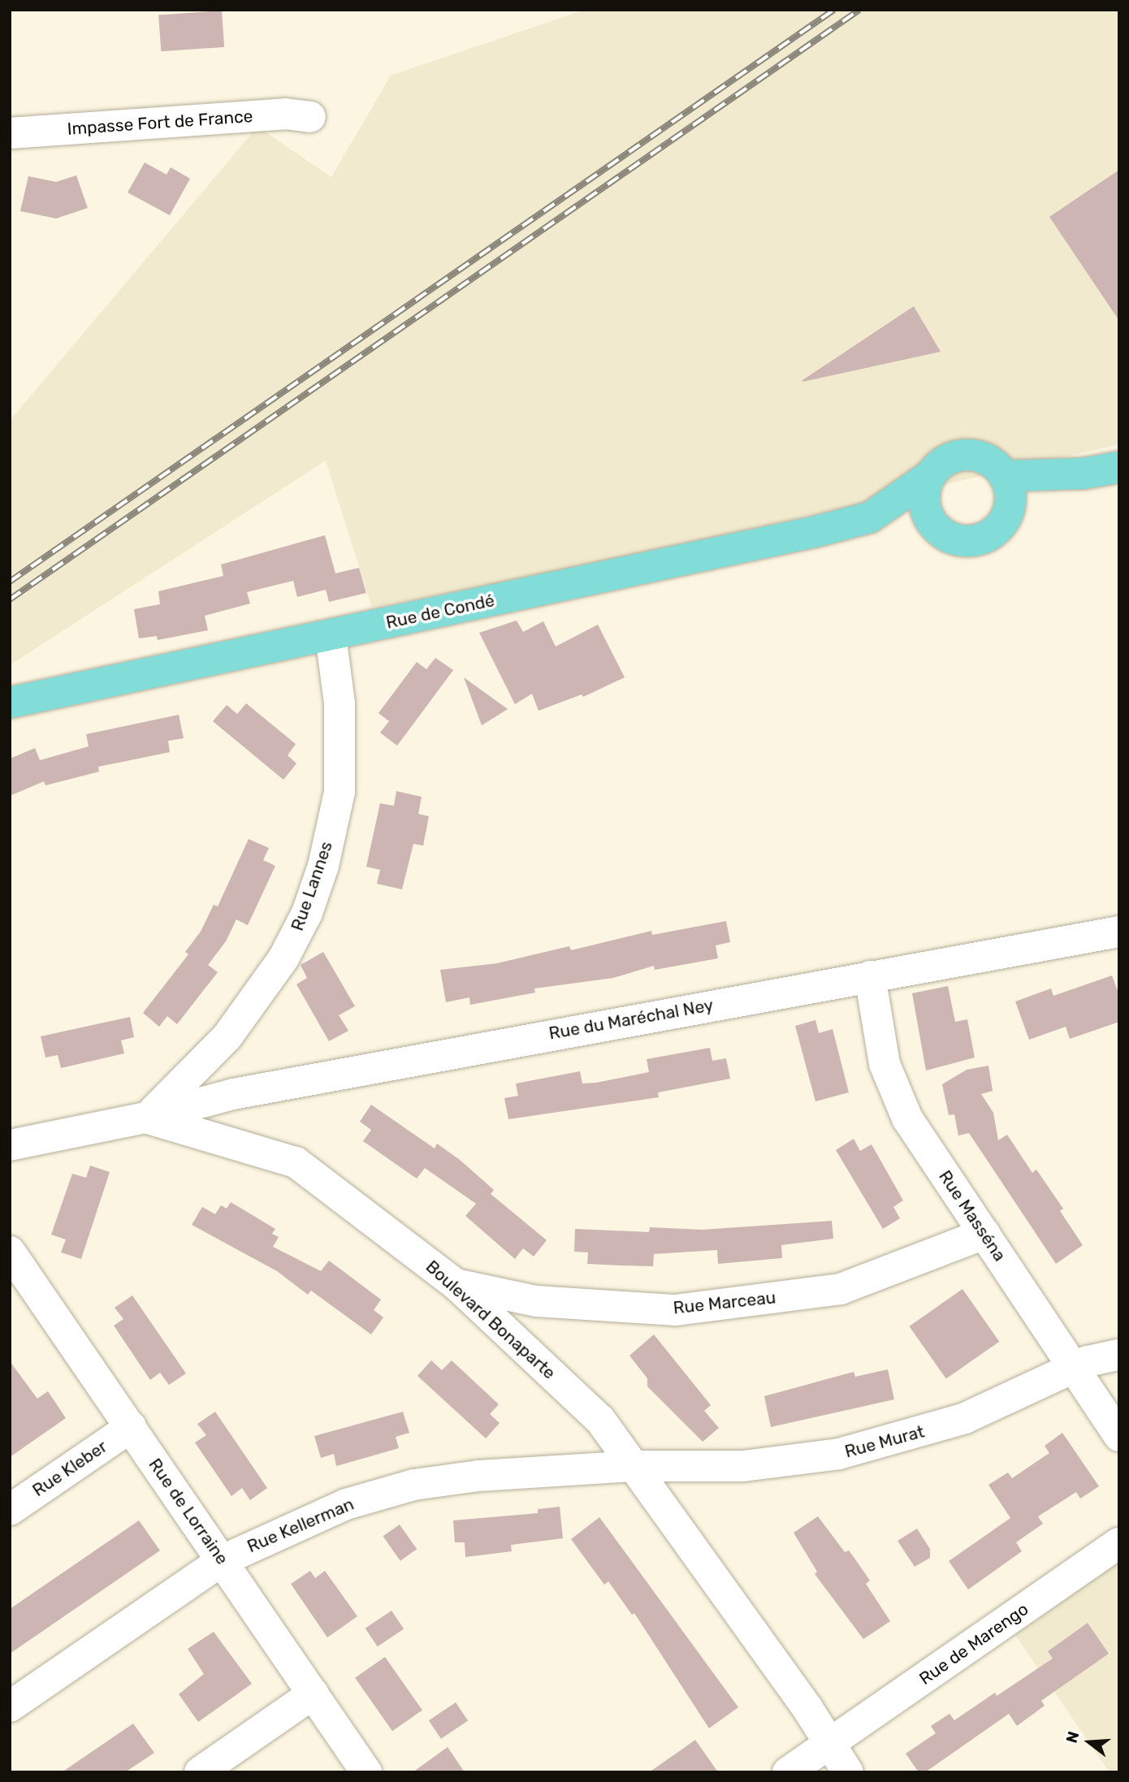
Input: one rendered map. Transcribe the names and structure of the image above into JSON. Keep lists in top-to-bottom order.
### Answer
{
  "streets": {
    "main road": ["Rue de Condé"],
    "street": [
      "Impasse Fort de France",
      "Rue Lannes",
      "Rue du Maréchal Ney",
      "Rue Masséna",
      "Rue Marceau",
      "Boulevard Bonaparte",
      "Rue Murat",
      "Rue Kleber",
      "Rue de Lorraine",
      "Rue Kellerman",
      "Rue de Marengo"
    ]
  },
  "crossings": [
    ["Rue de Condé", "Rue Lannes"],
    ["Rue Lannes", "Rue du Maréchal Ney"],
    ["Rue Lannes", "Boulevard Bonaparte"],
    ["Rue du Maréchal Ney", "Rue Masséna"],
    ["Rue du Maréchal Ney", "Boulevard Bonaparte"],
    ["Rue Masséna", "Rue Marceau"],
    ["Rue Masséna", "Rue Murat"],
    ["Rue Marceau", "Boulevard Bonaparte"],
    ["Boulevard Bonaparte", "Rue Murat"],
    ["Boulevard Bonaparte", "Rue Kellerman"],
    ["Boulevard Bonaparte", "Rue de Marengo"],
    ["Rue Murat", "Rue Kellerman"],
    ["Rue Kleber", "Rue de Lorraine"],
    ["Rue de Lorraine", "Rue Kellerman"]
  ],
  "north": "left"
}
